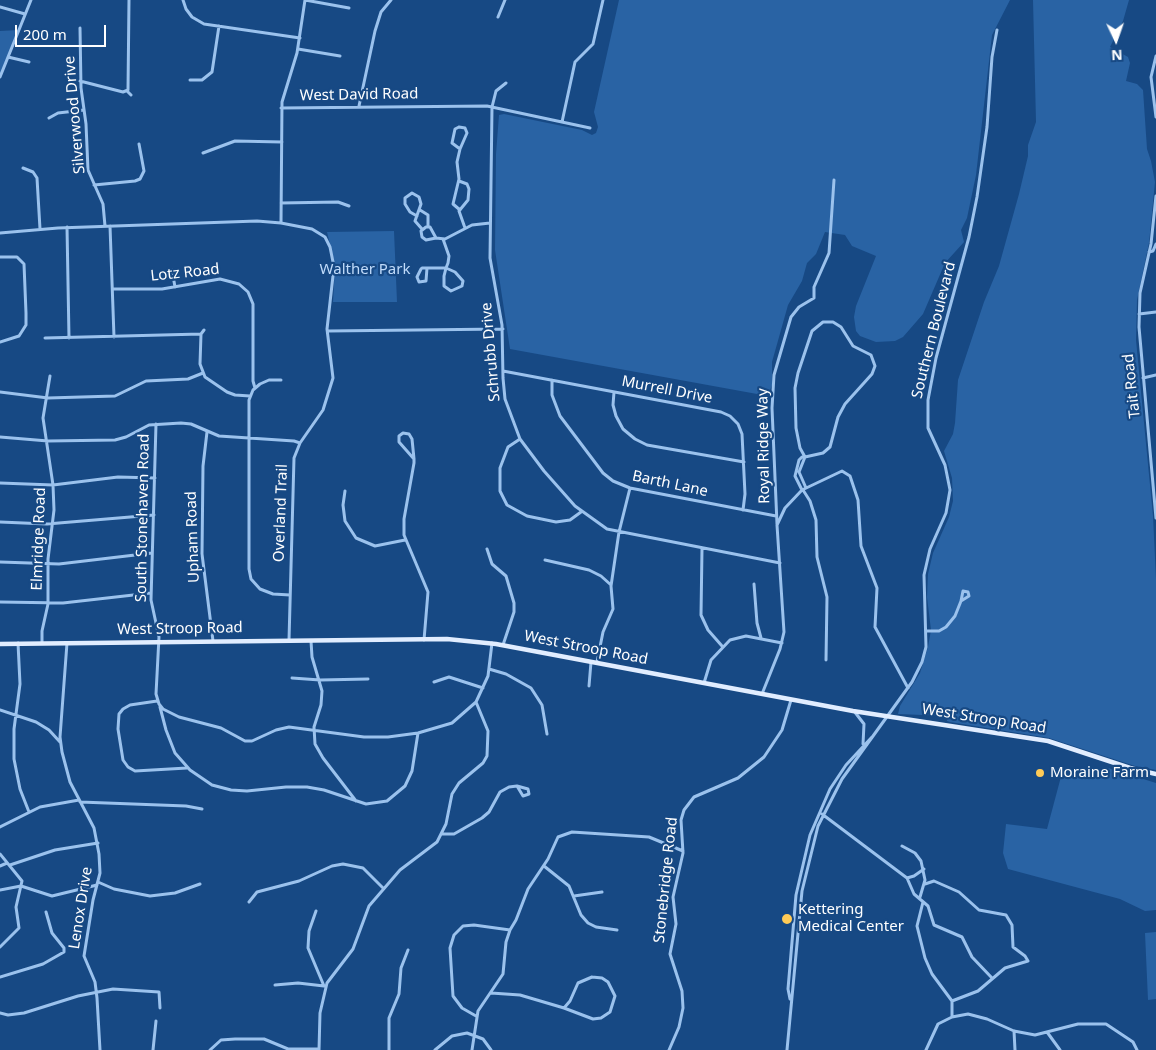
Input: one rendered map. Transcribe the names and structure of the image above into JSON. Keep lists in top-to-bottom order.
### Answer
{
  "streets": {
    "main road": ["West Stroop Road"],
    "street": [
      "West David Road",
      "Silverwood Drive",
      "Lotz Road",
      "Southern Boulevard",
      "Schrubb Drive",
      "Tait Road",
      "Murrell Drive",
      "Royal Ridge Way",
      "Barth Lane",
      "Overland Trail",
      "South Stonehaven Road",
      "Upham Road",
      "Elmridge Road",
      "Stonebridge Road",
      "Lenox Drive"
    ]
  },
  "crossings": [
    ["West David Road", "Schrubb Drive"],
    ["West David Road", "Overland Trail"],
    ["Southern Boulevard", "West Stroop Road"],
    ["Schrubb Drive", "Murrell Drive"],
    ["Murrell Drive", "Barth Lane"],
    ["Royal Ridge Way", "Barth Lane"],
    ["Overland Trail", "West Stroop Road"],
    ["South Stonehaven Road", "West Stroop Road"],
    ["Upham Road", "West Stroop Road"],
    ["Elmridge Road", "West Stroop Road"],
    ["West Stroop Road", "Stonebridge Road"],
    ["West Stroop Road", "Lenox Drive"]
  ],
  "parks": ["Walther Park"],
  "places": ["Moraine Farm", "Kettering Medical Center"],
  "scale_bar": "200 m",
  "north": "bottom"
}
